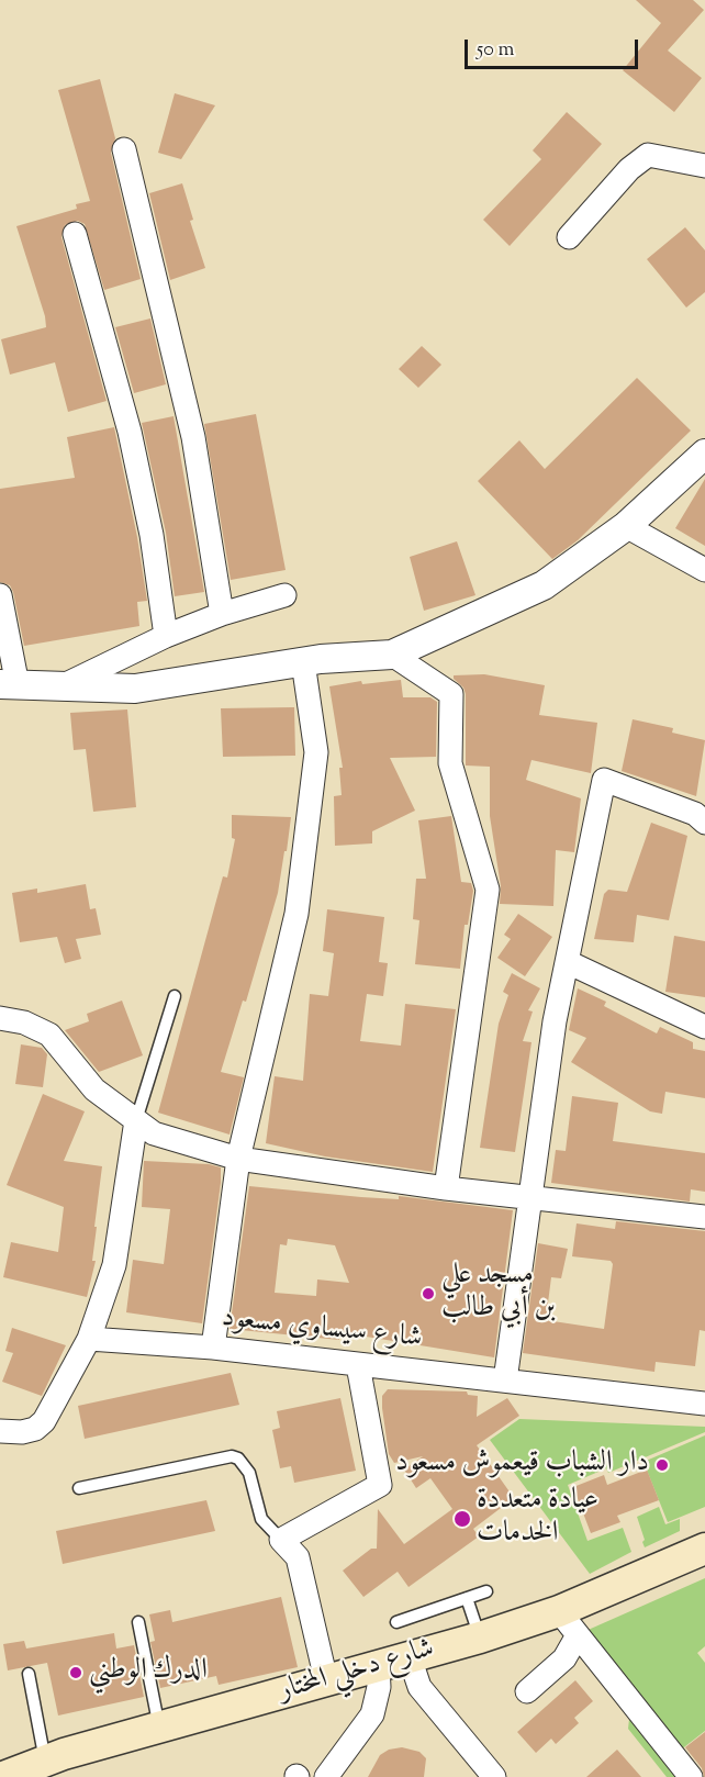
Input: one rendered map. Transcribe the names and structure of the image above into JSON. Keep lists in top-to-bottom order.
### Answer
{
  "streets": {
    "main road": ["شارع دخلي المختار"],
    "street": ["شارع سيساوي مسعود"]
  },
  "places": [
    "مسجد علي بن أبي طالب",
    "دار الشباب قيعموش مسعود",
    "عيادة متعددة الخدمات",
    "الدرك الوطني"
  ],
  "scale_bar": "50 m"
}
